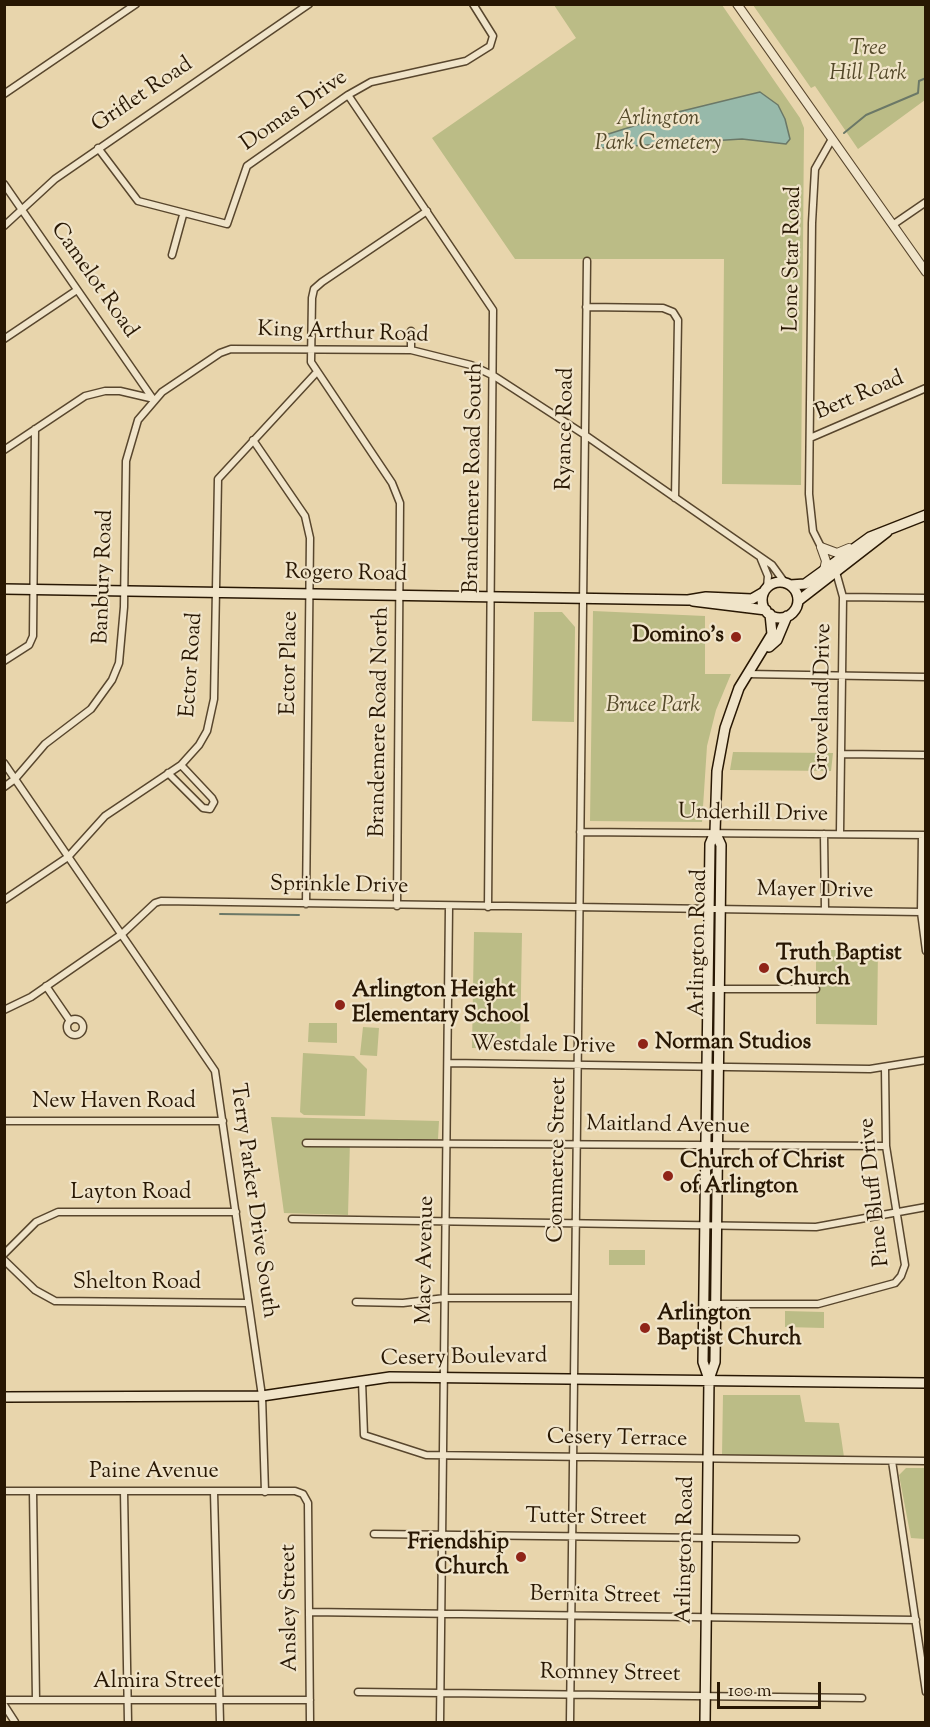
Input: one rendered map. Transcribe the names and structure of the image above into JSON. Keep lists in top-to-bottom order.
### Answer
{
  "streets": {
    "main road": ["Rogero Road", "Arlington Road", "Cesery Boulevard"],
    "street": [
      "Griflet Road",
      "Domas Drive",
      "Lone Star Road",
      "Camelot Road",
      "King Arthur Road",
      "Bert Road",
      "Ryance Road",
      "Brandemere Road South",
      "Banbury Road",
      "Ector Place",
      "Ector Road",
      "Groveland Drive",
      "Brandemere Road North",
      "Underhill Drive",
      "Sprinkle Drive",
      "Mayer Drive",
      "Westdale Drive",
      "New Haven Road",
      "Maitland Avenue",
      "Commerce Street",
      "Pine Bluff Drive",
      "Layton Road",
      "Terry Parker Drive South",
      "Macy Avenue",
      "Shelton Road",
      "Cesery Terrace",
      "Paine Avenue",
      "Tutter Street",
      "Bernita Street",
      "Ansley Street",
      "Romney Street",
      "Almira Street"
    ]
  },
  "crossings": [
    ["Griflet Road", "Domas Drive"],
    ["Griflet Road", "Camelot Road"],
    ["Domas Drive", "Brandemere Road South"],
    ["Lone Star Road", "Bert Road"],
    ["Camelot Road", "King Arthur Road"],
    ["Camelot Road", "Banbury Road"],
    ["King Arthur Road", "Ryance Road"],
    ["King Arthur Road", "Brandemere Road South"],
    ["King Arthur Road", "Rogero Road"],
    ["King Arthur Road", "Banbury Road"],
    ["King Arthur Road", "Brandemere Road North"],
    ["King Arthur Road", "Arlington Road"],
    ["Ryance Road", "Rogero Road"],
    ["Ryance Road", "Commerce Street"],
    ["Brandemere Road South", "Rogero Road"],
    ["Brandemere Road South", "Brandemere Road North"],
    ["Brandemere Road South", "Sprinkle Drive"],
    ["Rogero Road", "Banbury Road"],
    ["Rogero Road", "Ector Place"],
    ["Rogero Road", "Ector Road"],
    ["Rogero Road", "Brandemere Road North"],
    ["Rogero Road", "Arlington Road"],
    ["Rogero Road", "Commerce Street"],
    ["Banbury Road", "Terry Parker Drive South"],
    ["Ector Place", "Ector Road"],
    ["Ector Place", "Sprinkle Drive"],
    ["Ector Road", "Brandemere Road North"],
    ["Ector Road", "Terry Parker Drive South"],
    ["Groveland Drive", "Underhill Drive"],
    ["Brandemere Road North", "Sprinkle Drive"],
    ["Underhill Drive", "Arlington Road"],
    ["Underhill Drive", "Commerce Street"],
    ["Sprinkle Drive", "Mayer Drive"],
    ["Sprinkle Drive", "Arlington Road"],
    ["Sprinkle Drive", "Commerce Street"],
    ["Sprinkle Drive", "Terry Parker Drive South"],
    ["Sprinkle Drive", "Macy Avenue"],
    ["Mayer Drive", "Arlington Road"],
    ["Arlington Road", "Westdale Drive"],
    ["Arlington Road", "Maitland Avenue"],
    ["Arlington Road", "Pine Bluff Drive"],
    ["Arlington Road", "Cesery Boulevard"],
    ["Arlington Road", "Cesery Terrace"],
    ["Arlington Road", "Tutter Street"],
    ["Arlington Road", "Bernita Street"],
    ["Arlington Road", "Romney Street"],
    ["Westdale Drive", "Commerce Street"],
    ["Westdale Drive", "Pine Bluff Drive"],
    ["Westdale Drive", "Macy Avenue"],
    ["New Haven Road", "Terry Parker Drive South"],
    ["Maitland Avenue", "Commerce Street"],
    ["Maitland Avenue", "Pine Bluff Drive"],
    ["Maitland Avenue", "Macy Avenue"],
    ["Commerce Street", "Cesery Boulevard"],
    ["Commerce Street", "Cesery Terrace"],
    ["Commerce Street", "Tutter Street"],
    ["Commerce Street", "Bernita Street"],
    ["Commerce Street", "Romney Street"],
    ["Layton Road", "Terry Parker Drive South"],
    ["Terry Parker Drive South", "Shelton Road"],
    ["Terry Parker Drive South", "Cesery Boulevard"],
    ["Terry Parker Drive South", "Paine Avenue"],
    ["Macy Avenue", "Cesery Boulevard"],
    ["Macy Avenue", "Cesery Terrace"],
    ["Macy Avenue", "Tutter Street"],
    ["Macy Avenue", "Bernita Street"],
    ["Macy Avenue", "Romney Street"],
    ["Cesery Boulevard", "Cesery Terrace"],
    ["Paine Avenue", "Ansley Street"],
    ["Bernita Street", "Ansley Street"],
    ["Ansley Street", "Almira Street"]
  ],
  "parks": ["Tree Hill Park", "Arlington Park Cemetery", "Bruce Park"],
  "places": [
    "Domino's",
    "Truth Baptist Church",
    "Arlington Height Elementary School",
    "Norman Studios",
    "Church of Christ of Arlington",
    "Arlington Baptist Church",
    "Friendship Church"
  ],
  "scale_bar": "100 m"
}
